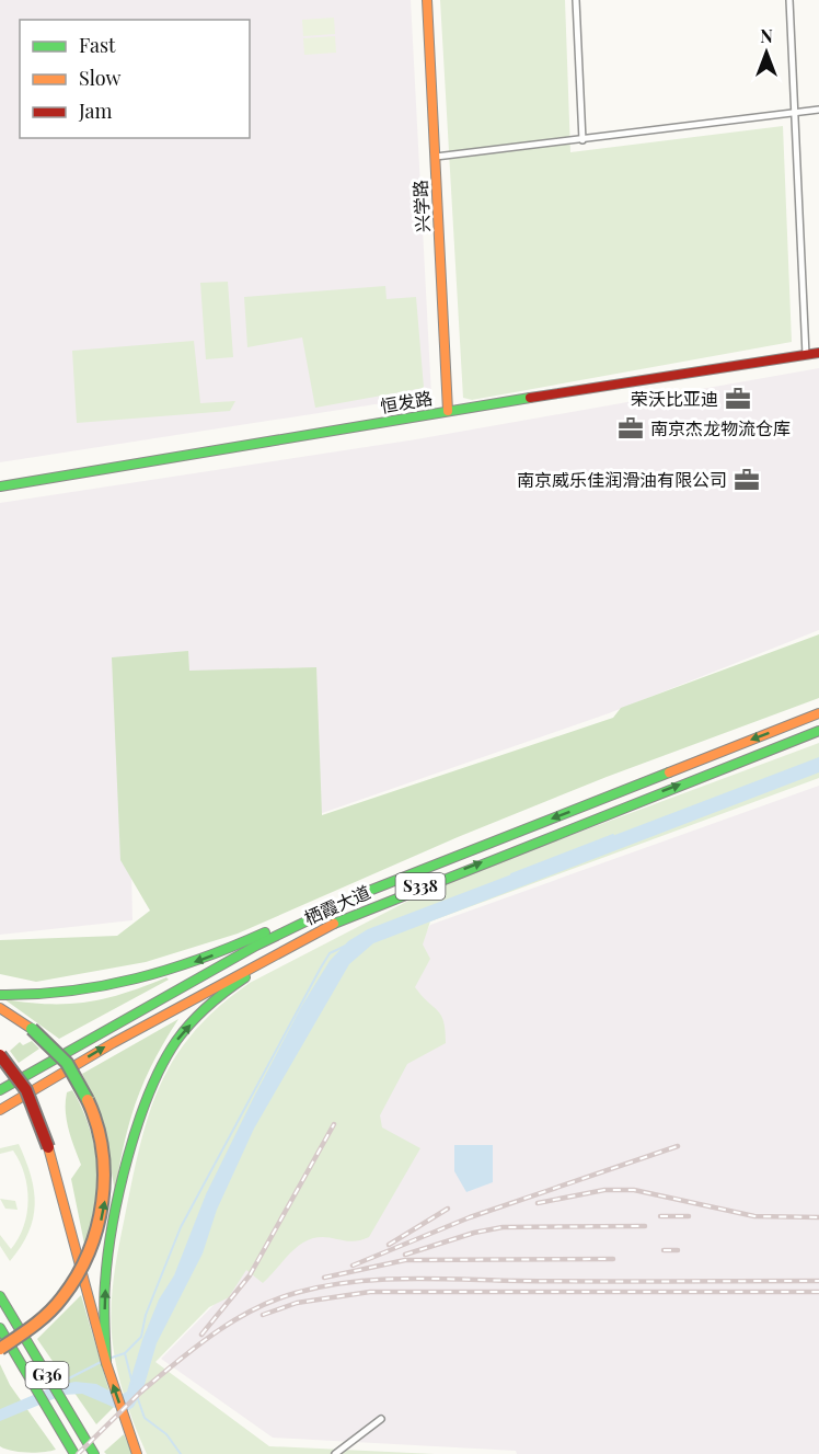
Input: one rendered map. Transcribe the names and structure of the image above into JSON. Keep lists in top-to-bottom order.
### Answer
{
  "streets": {
    "main road": [
      "兴学路",
      "恒发路",
      "S338",
      "栖霞大道",
      "G36"
    ]
  },
  "crossings": [
    ["兴学路", "恒发路"]
  ],
  "places": {
    "office": ["荣沃比亚迪", "南京杰龙物流仓库", "南京威乐佳润滑油有限公司"]
  },
  "legend": ["Fast", "Slow", "Jam"],
  "north": "top"
}
